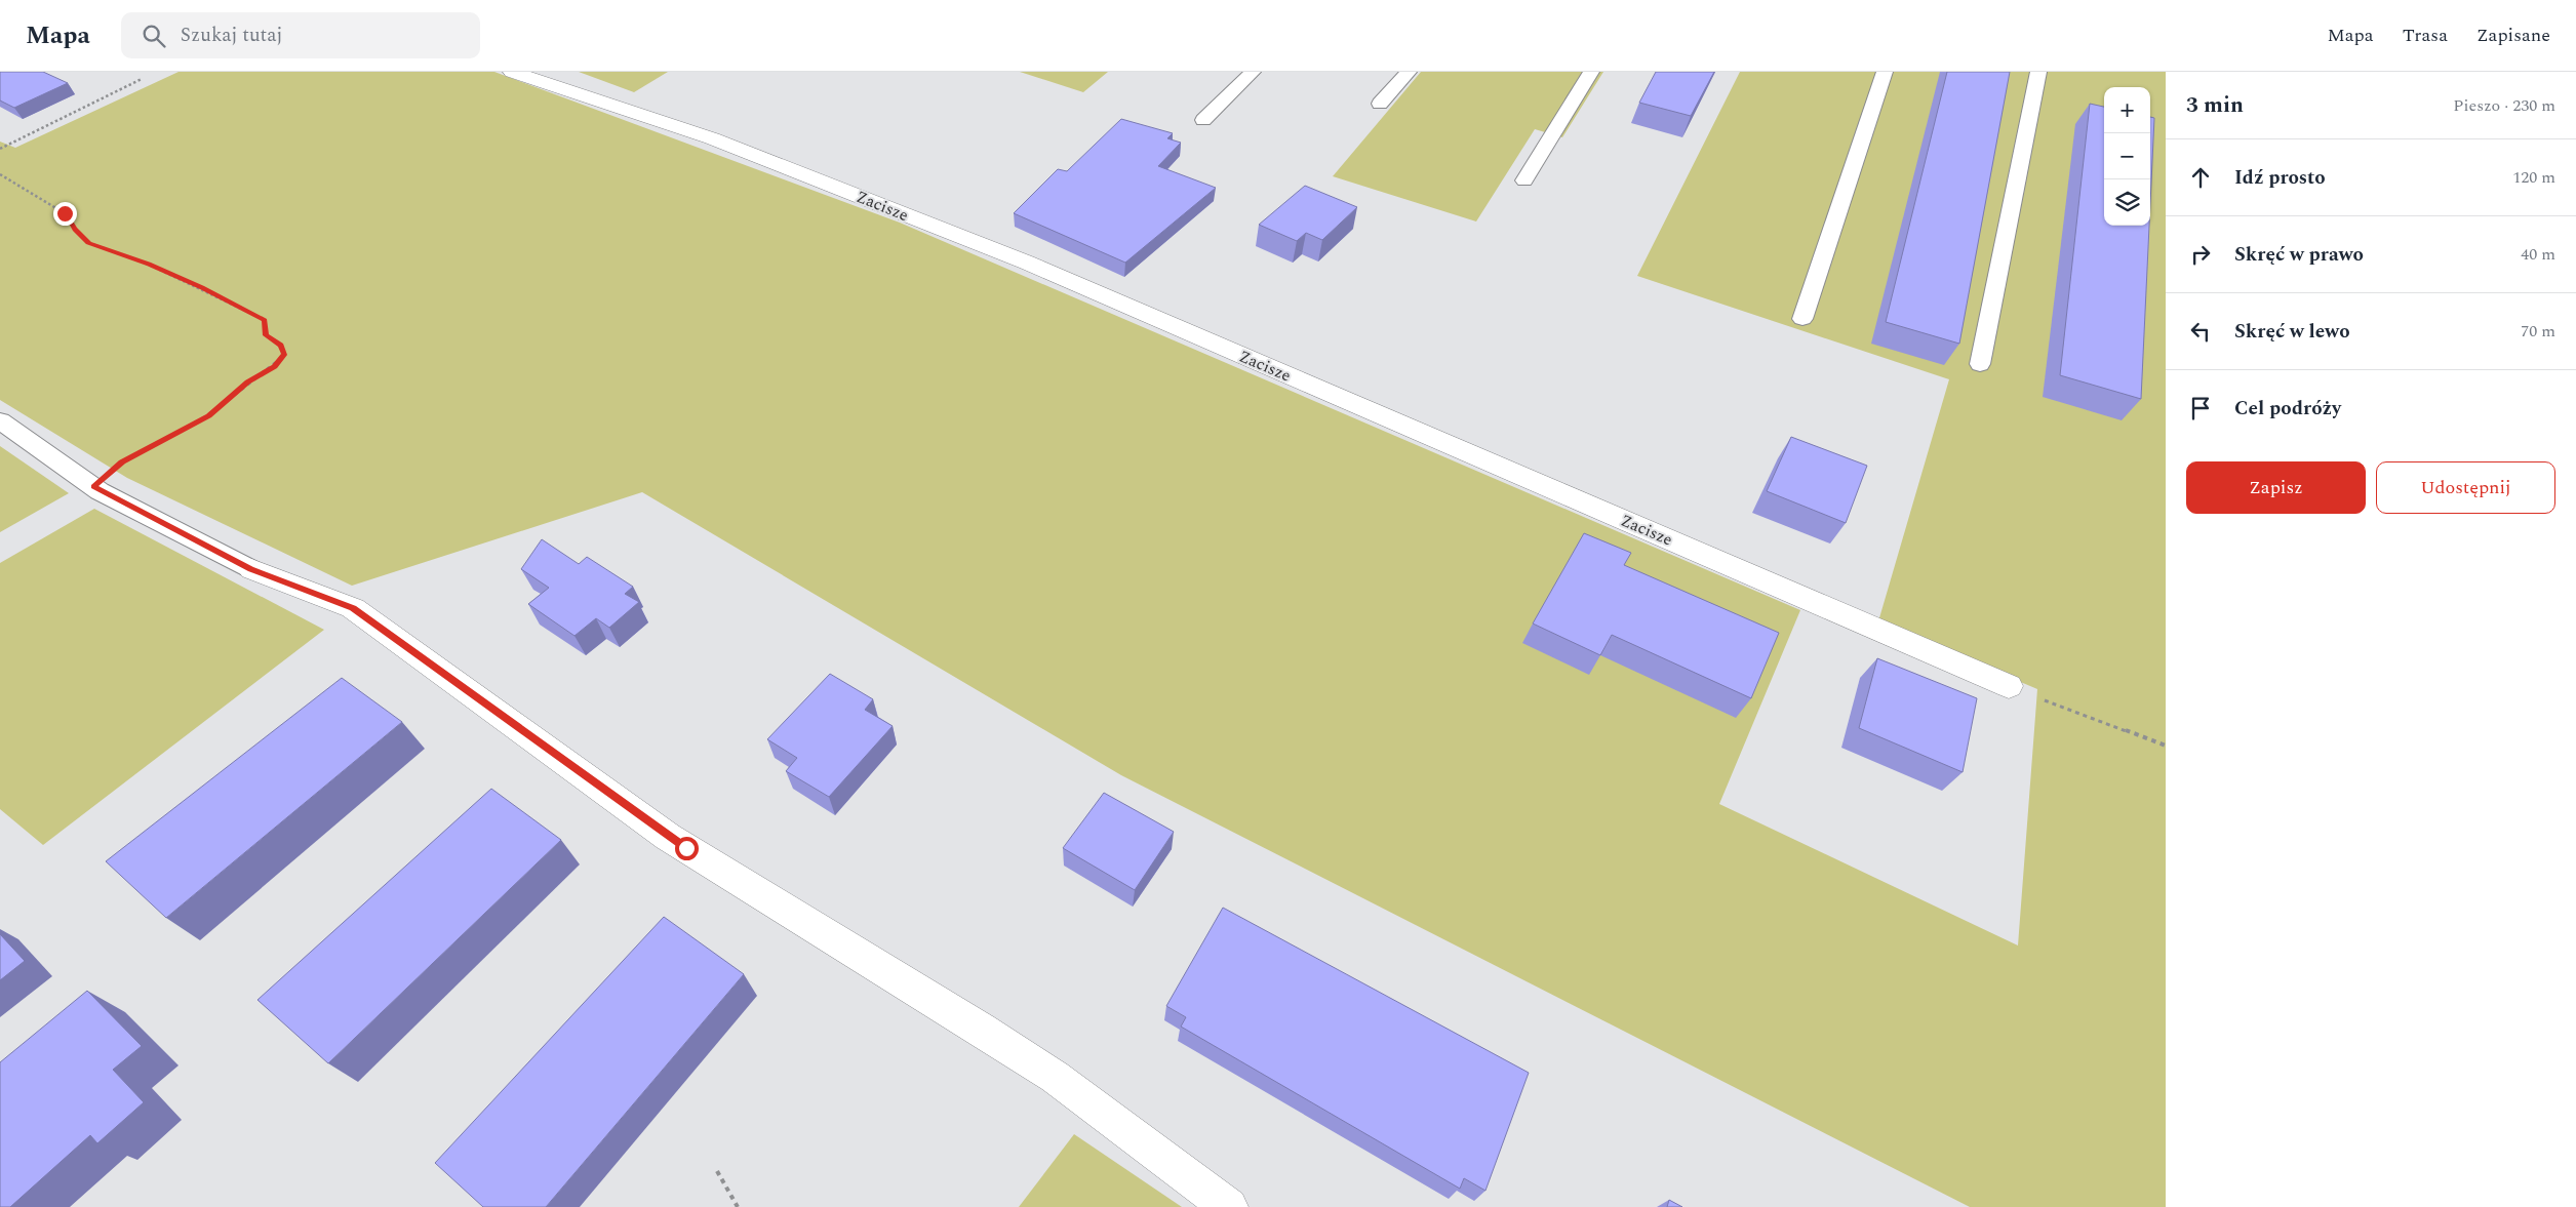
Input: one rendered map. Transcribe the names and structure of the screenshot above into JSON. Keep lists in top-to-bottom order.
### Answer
{
  "streets": {
    "street": ["Zacisze"]
  },
  "page": {
    "header": "Mapa",
    "search": "Szukaj tutaj",
    "nav": ["Mapa", "Trasa", "Zapisane"],
    "heading": ["3 min", "Pieszo · 230 m"],
    "map_buttons": ["+", "−"],
    "list": [
      ["Idź prosto", "120 m"],
      ["Skręć w prawo", "40 m"],
      ["Skręć w lewo", "70 m"],
      "Cel podróży"
    ],
    "buttons": ["Zapisz", "Udostępnij"]
  }
}
